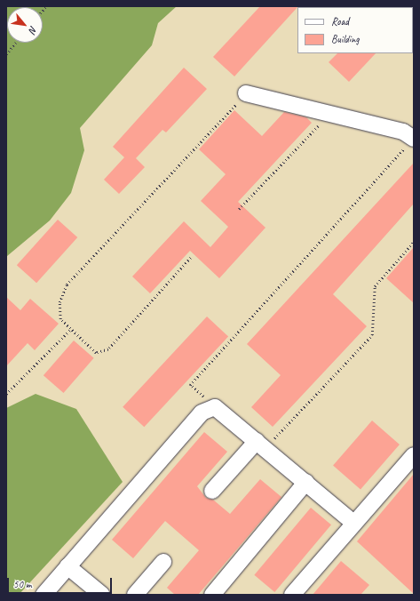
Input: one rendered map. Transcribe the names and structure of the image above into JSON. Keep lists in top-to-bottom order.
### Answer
{
  "legend": ["Road", "Building"],
  "scale_bar": "50 m",
  "north": "bottom right"
}
